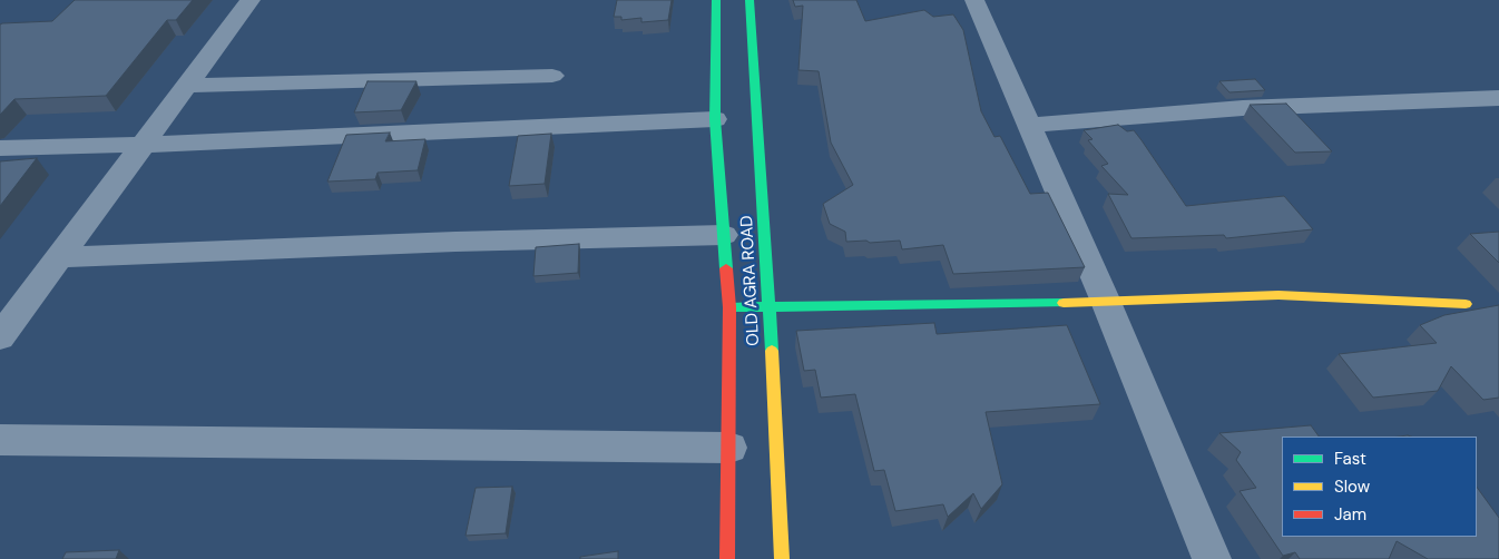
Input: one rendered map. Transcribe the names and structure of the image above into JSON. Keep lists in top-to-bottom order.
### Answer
{
  "streets": {
    "main road": ["OLD AGRA ROAD"]
  },
  "legend": ["Fast", "Slow", "Jam"]
}
